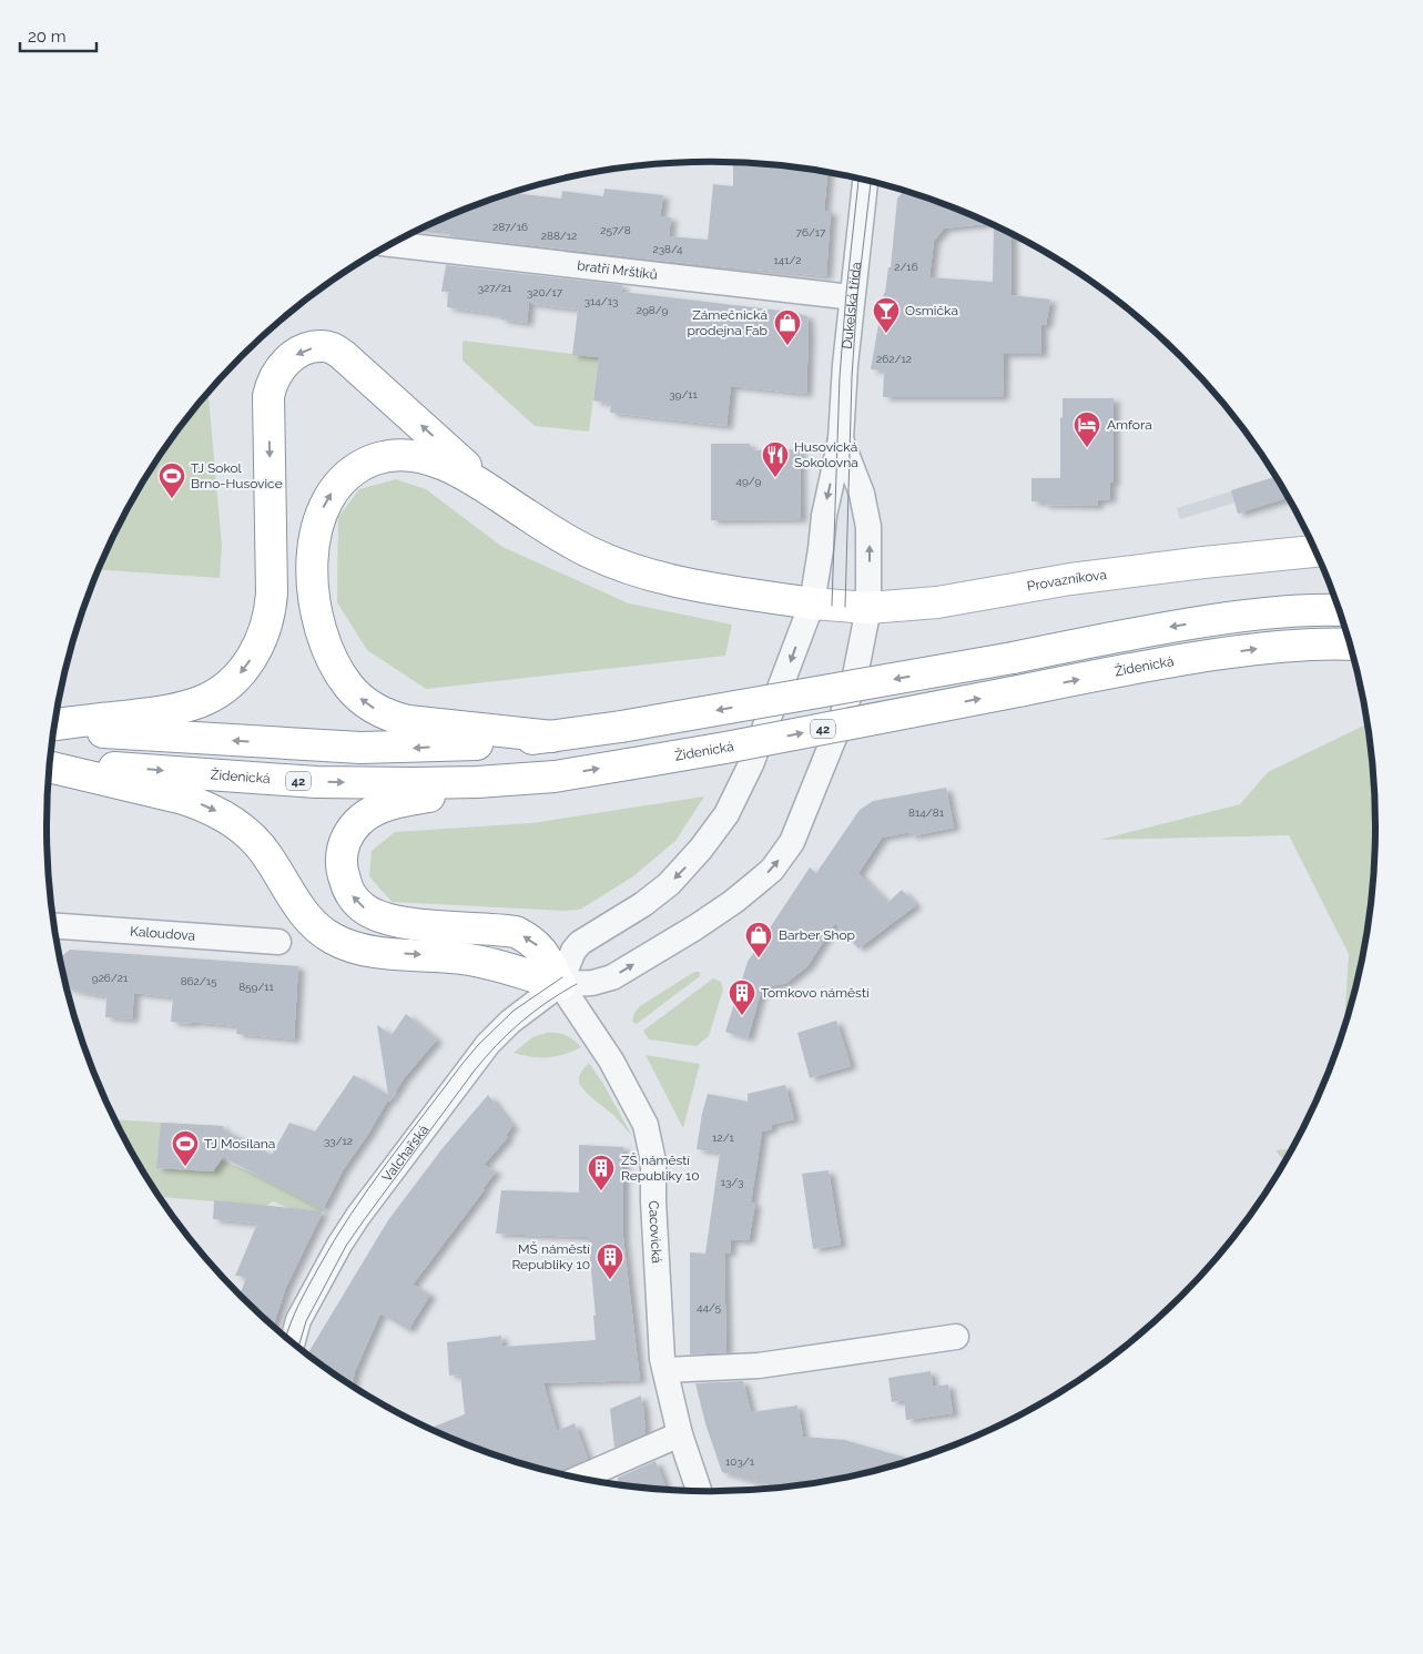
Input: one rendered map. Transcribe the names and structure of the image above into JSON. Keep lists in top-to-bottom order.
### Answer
{
  "streets": {
    "main road": ["Provazníkova", "Židenická", "42"],
    "street": [
      "bratří Mrštíků",
      "Dukelská třída",
      "Kaloudova",
      "Valchařská",
      "Cacovická"
    ]
  },
  "crossings": [
    ["bratří Mrštíků", "Dukelská třída"],
    ["Dukelská třída", "Provazníkova"],
    ["Valchařská", "Cacovická"]
  ],
  "places": {
    "bar": ["Osmička"],
    "shop": ["Zámečnická prodejna Fab", "Barber Shop"],
    "hotel": ["Amfora"],
    "restaurant": ["Husovická Sokolovna"],
    "sports": ["TJ Sokol Brno-Husovice", "TJ Mosilana"],
    "building": ["Tomkovo náměstí", "ZŠ náměstí Republiky 10", "MŠ náměstí Republiky 10"]
  },
  "house_numbers": [
    "287/16",
    "257/8",
    "76/17",
    "288/12",
    "238/4",
    "141/2",
    "2/16",
    "327/21",
    "320/17",
    "314/13",
    "298/9",
    "262/12",
    "39/11",
    "49/9",
    "814/81",
    "926/21",
    "862/15",
    "859/11",
    "12/1",
    "33/12",
    "13/3",
    "44/5",
    "103/1"
  ],
  "scale_bar": "20 m"
}
